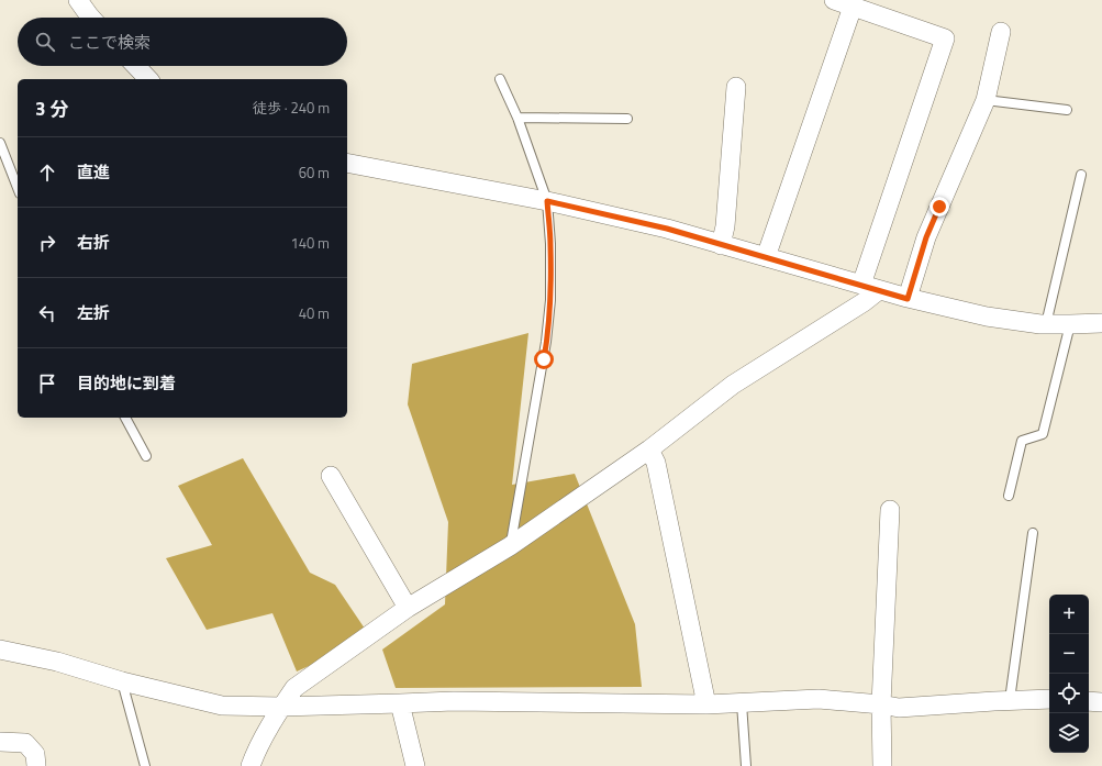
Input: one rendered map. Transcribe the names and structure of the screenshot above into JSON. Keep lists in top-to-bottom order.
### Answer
{
  "page": {
    "search": "ここで検索",
    "heading": ["3 分", "徒歩 · 240 m"],
    "list": [
      ["直進", "60 m"],
      ["右折", "140 m"],
      ["左折", "40 m"],
      "目的地に到着"
    ],
    "map_buttons": ["+", "−"]
  }
}
